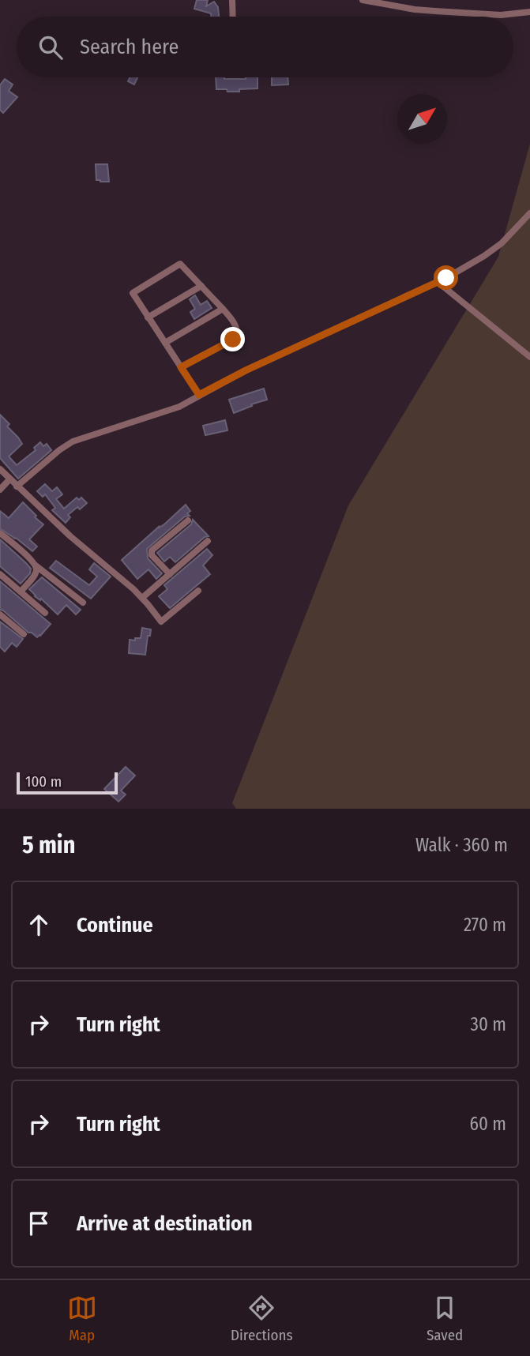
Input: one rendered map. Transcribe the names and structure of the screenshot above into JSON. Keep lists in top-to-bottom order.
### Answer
{
  "scale_bar": "100 m",
  "north": "top right",
  "page": {
    "search": "Search here",
    "scale": "100 m",
    "heading": ["5 min", "Walk · 360 m"],
    "list": [
      ["Continue", "270 m"],
      ["Turn right", "30 m"],
      ["Turn right", "60 m"],
      "Arrive at destination"
    ],
    "nav": ["Map", "Directions", "Saved"]
  }
}
